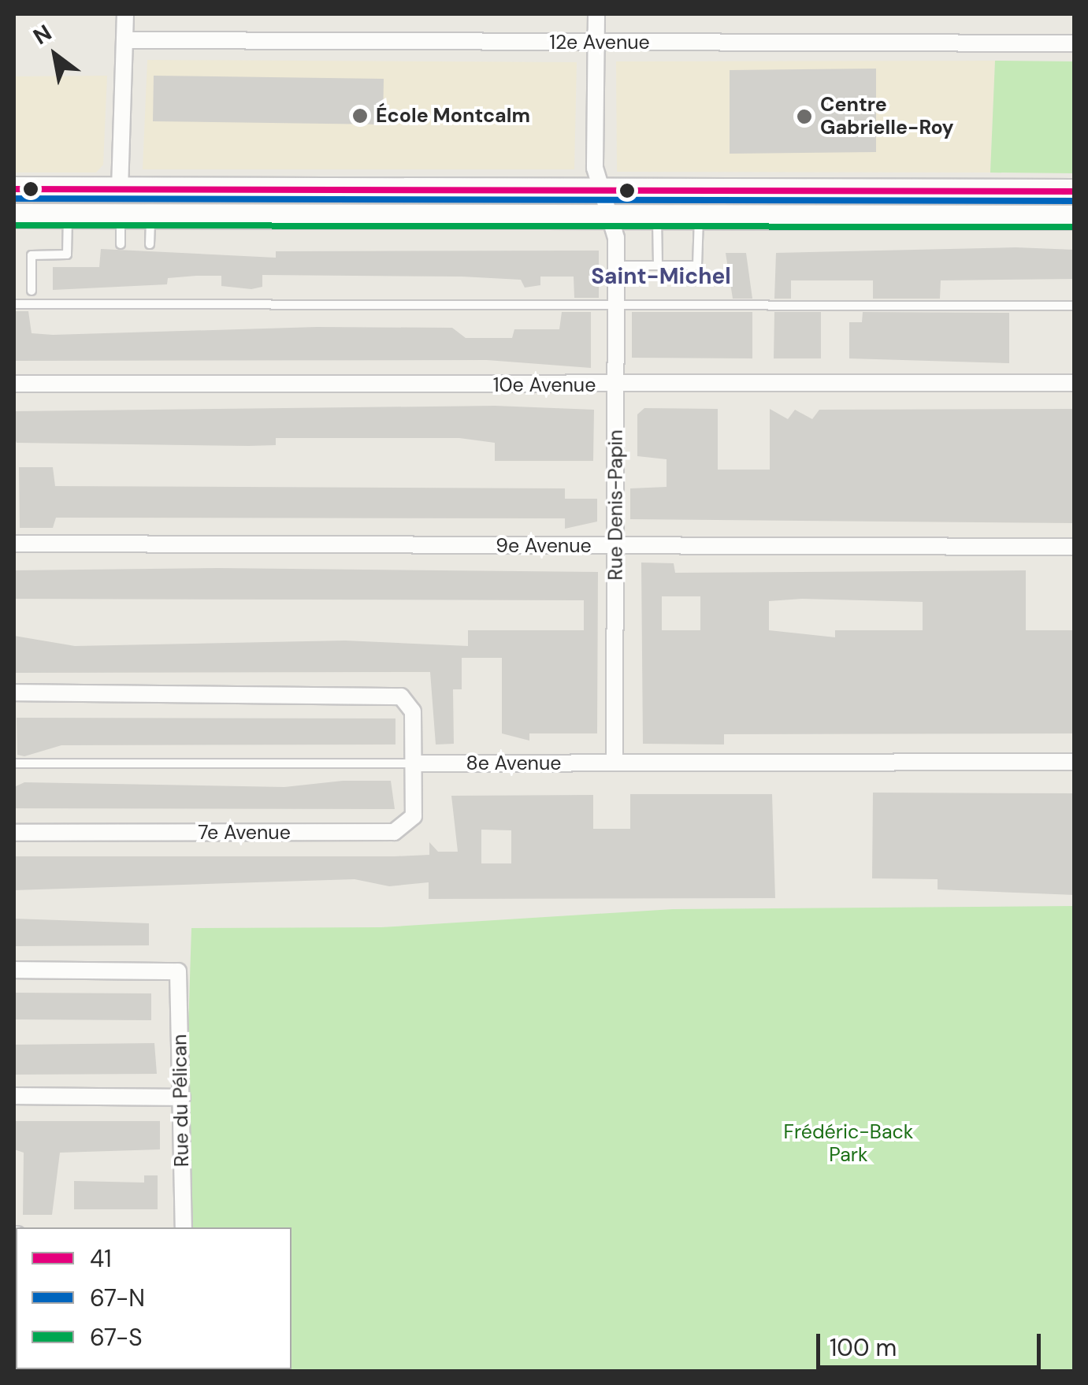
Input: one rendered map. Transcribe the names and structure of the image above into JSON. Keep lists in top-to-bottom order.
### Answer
{
  "streets": {
    "street": [
      "12e Avenue",
      "10e Avenue",
      "Rue Denis-Papin",
      "9e Avenue",
      "8e Avenue",
      "7e Avenue",
      "Rue du Pélican"
    ]
  },
  "crossings": [
    ["12e Avenue", "Rue Denis-Papin"],
    ["10e Avenue", "Rue Denis-Papin"],
    ["Rue Denis-Papin", "9e Avenue"],
    ["Rue Denis-Papin", "8e Avenue"],
    ["8e Avenue", "7e Avenue"]
  ],
  "districts": ["Saint-Michel"],
  "parks": ["Frédéric-Back Park"],
  "places": ["École Montcalm", "Centre Gabrielle-Roy"],
  "lines": ["transit line 41", "transit line 67-N", "transit line 67-S"],
  "legend": ["41", "67-N", "67-S"],
  "scale_bar": "100 m",
  "north": "top left"
}
